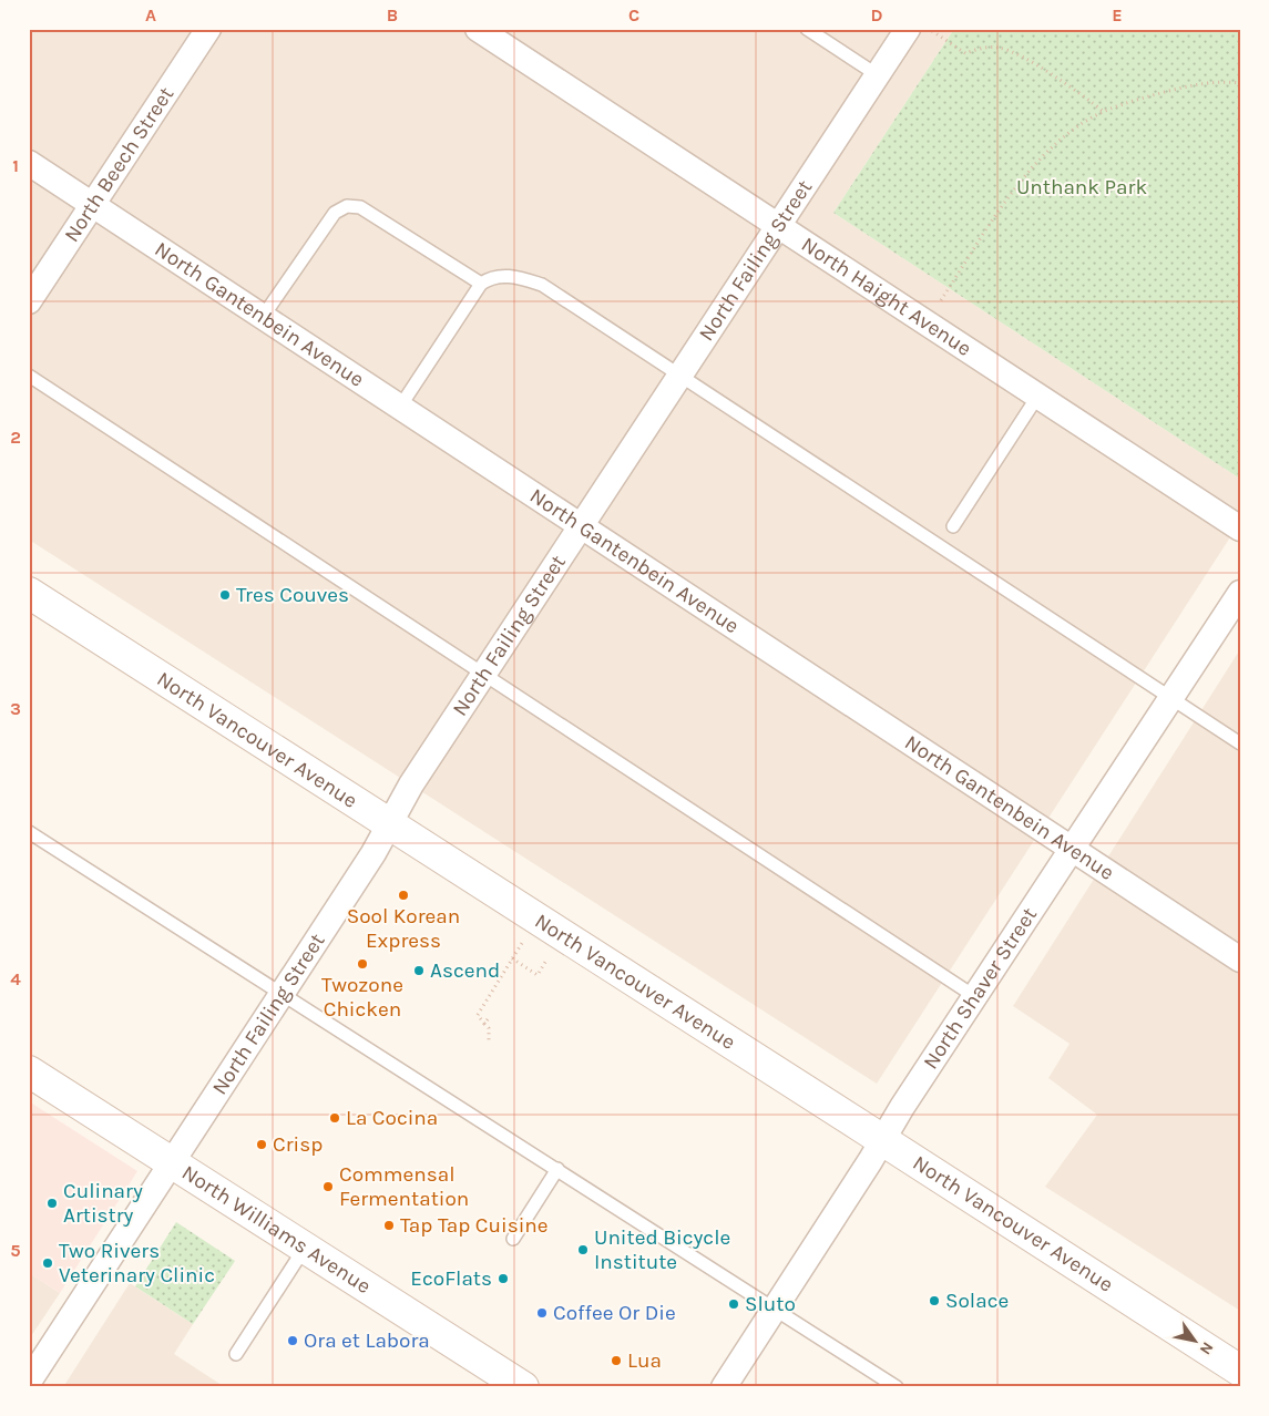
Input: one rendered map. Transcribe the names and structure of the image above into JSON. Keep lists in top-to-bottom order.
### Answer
{
  "streets": {
    "main road": ["North Vancouver Avenue", "North Williams Avenue"],
    "street": [
      "North Beech Street",
      "North Failing Street",
      "North Haight Avenue",
      "North Gantenbein Avenue",
      "North Shaver Street"
    ]
  },
  "crossings": [
    ["North Beech Street", "North Gantenbein Avenue"],
    ["North Failing Street", "North Haight Avenue"],
    ["North Failing Street", "North Gantenbein Avenue"],
    ["North Failing Street", "North Vancouver Avenue"],
    ["North Failing Street", "North Williams Avenue"],
    ["North Gantenbein Avenue", "North Shaver Street"],
    ["North Vancouver Avenue", "North Shaver Street"]
  ],
  "parks": ["Unthank Park"],
  "places": [
    "Tres Couves",
    "Sool Korean Express",
    "Twozone Chicken",
    "Ascend",
    "La Cocina",
    "Crisp",
    "Commensal Fermentation",
    "Culinary Artistry",
    "Tap Tap Cuisine",
    "United Bicycle Institute",
    "Two Rivers Veterinary Clinic",
    "EcoFlats",
    "Solace",
    "Sluto",
    "Coffee Or Die",
    "Ora et Labora",
    "Lua"
  ],
  "north": "bottom right",
  "grid": {
    "columns": [
      "A",
      "B",
      "C",
      "D",
      "E"
    ],
    "rows": [
      "1",
      "2",
      "3",
      "4",
      "5"
    ]
  }
}
